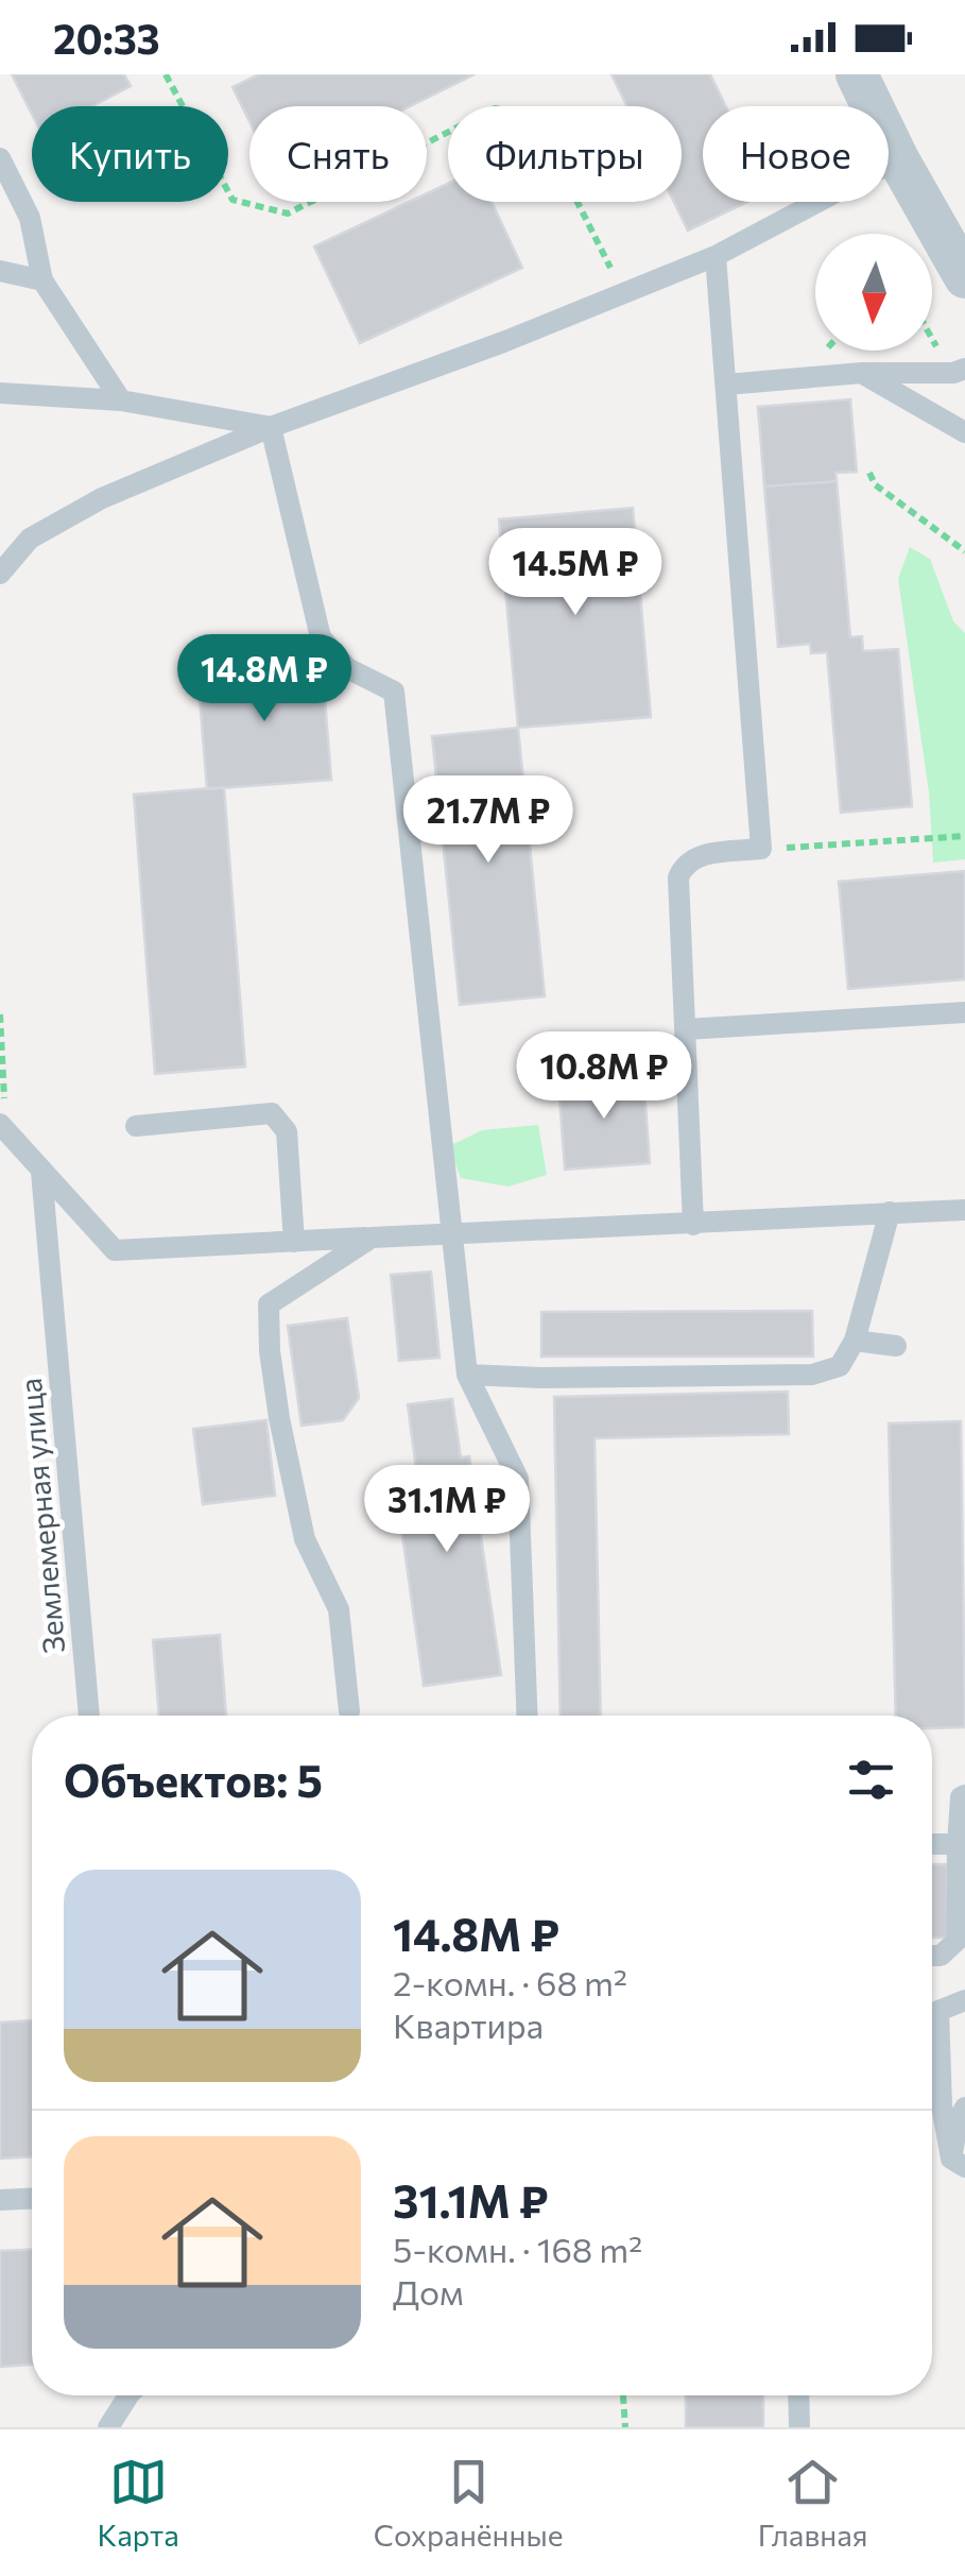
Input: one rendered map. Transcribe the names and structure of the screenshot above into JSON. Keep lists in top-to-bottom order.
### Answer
{
  "streets": {
    "lane": ["Землемерная улица"]
  },
  "north": "bottom",
  "page": {
    "status": "20:33",
    "chip": [
      "Купить",
      "Снять",
      "Фильтры",
      "Новое"
    ],
    "price": [
      "14.5M ₽",
      "14.8M ₽",
      "21.7M ₽",
      "10.8M ₽",
      "31.1M ₽"
    ],
    "heading": "Объектов: 5",
    "list": [
      {
        "name": "14.8M ₽",
        "note": "2-комн. · 68 m² · Квартира"
      },
      {
        "name": "31.1M ₽",
        "note": "5-комн. · 168 m² · Дом"
      }
    ],
    "tabs": ["Карта", "Сохранённые", "Главная"]
  }
}
